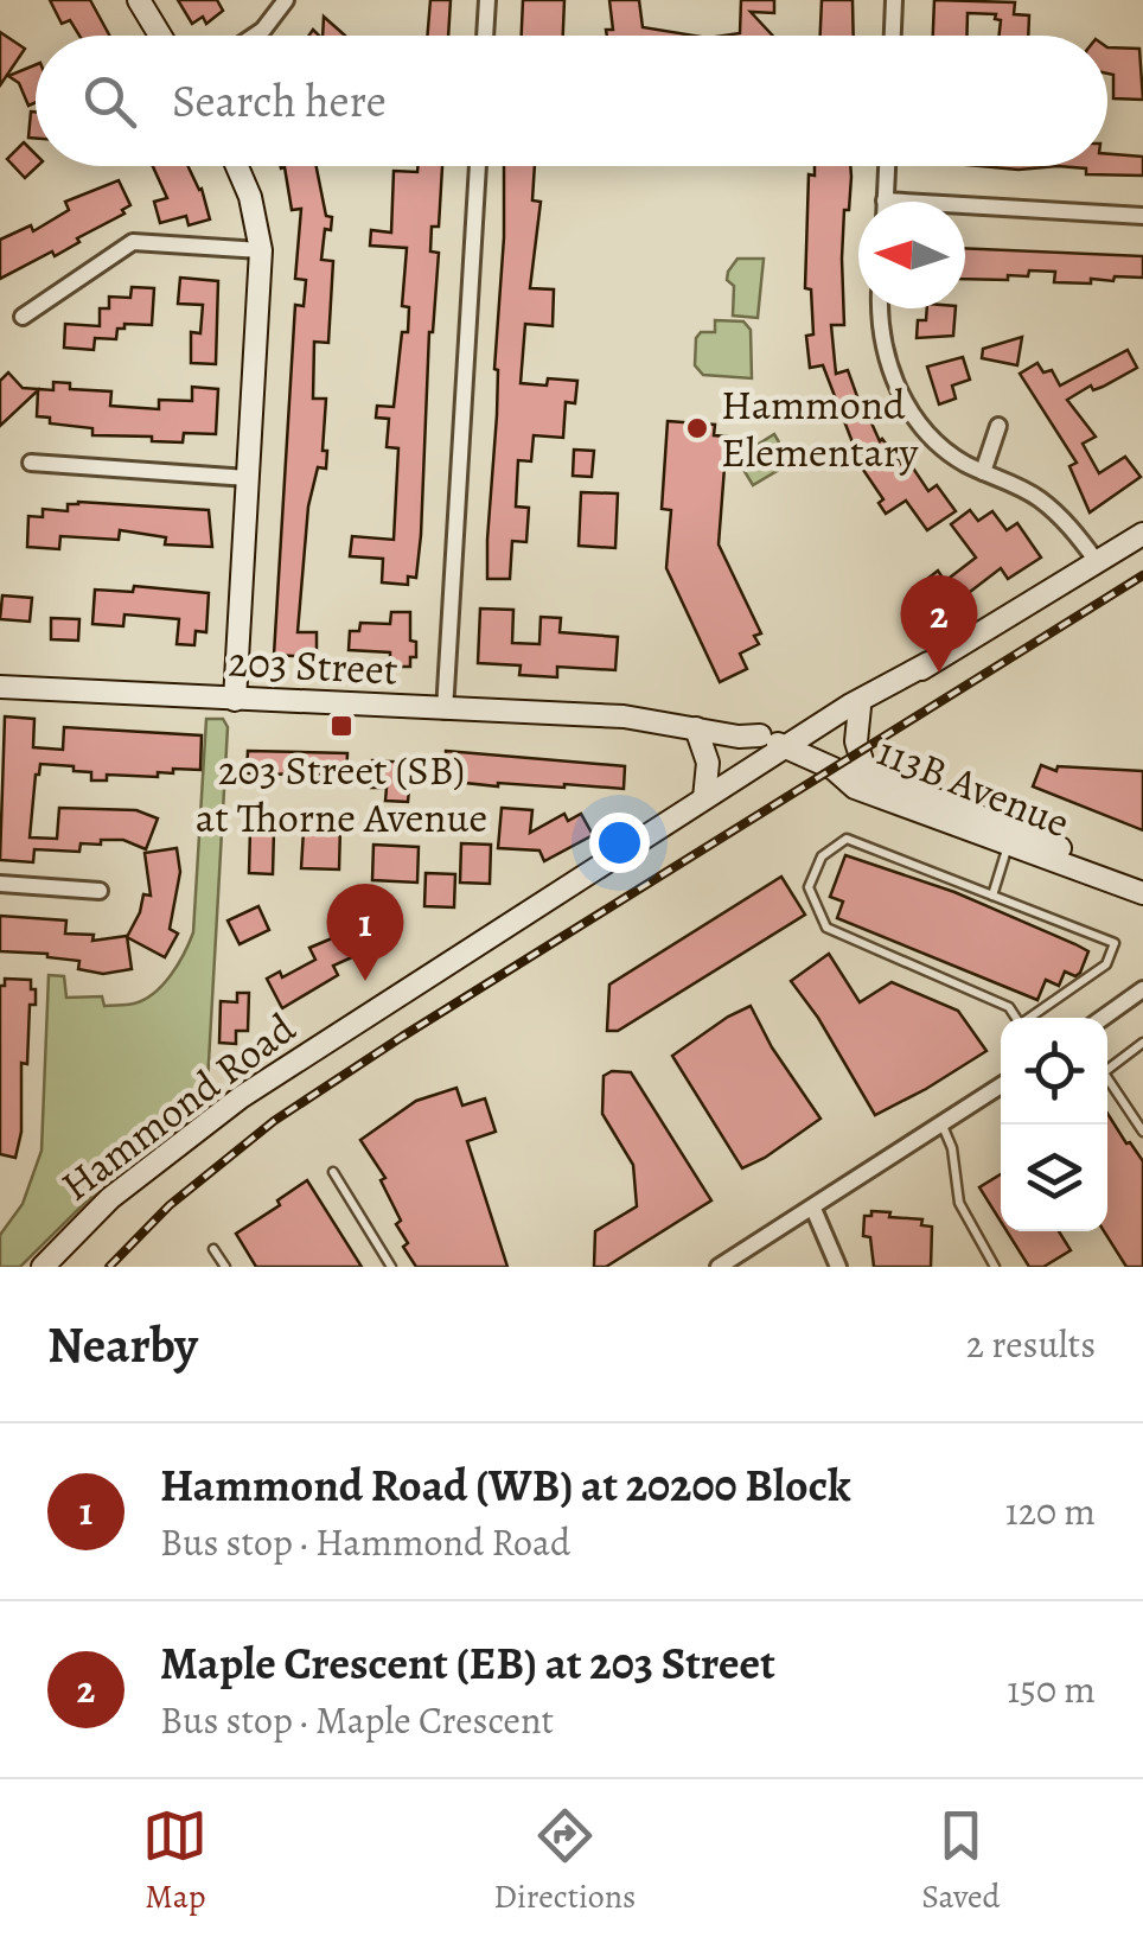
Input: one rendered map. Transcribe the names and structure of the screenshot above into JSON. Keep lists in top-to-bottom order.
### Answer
{
  "streets": {
    "street": ["203 Street", "113B Avenue", "Hammond Road"]
  },
  "crossings": [
    ["203 Street", "113B Avenue"],
    ["203 Street", "Hammond Road"],
    ["113B Avenue", "Hammond Road"]
  ],
  "places": {
    "other": ["Hammond Elementary"],
    "transit": ["203 Street (SB) at Thorne Avenue"]
  },
  "north": "left",
  "page": {
    "search": "Search here",
    "pins": ["2", "1"],
    "heading": ["Nearby", "2 results"],
    "list": [
      {
        "mark": "1",
        "name": "Hammond Road (WB) at 20200 Block",
        "note": "Bus stop · Hammond Road",
        "value": "120 m"
      },
      {
        "mark": "2",
        "name": "Maple Crescent (EB) at 203 Street",
        "note": "Bus stop · Maple Crescent",
        "value": "150 m"
      }
    ],
    "nav": ["Map", "Directions", "Saved"]
  }
}
